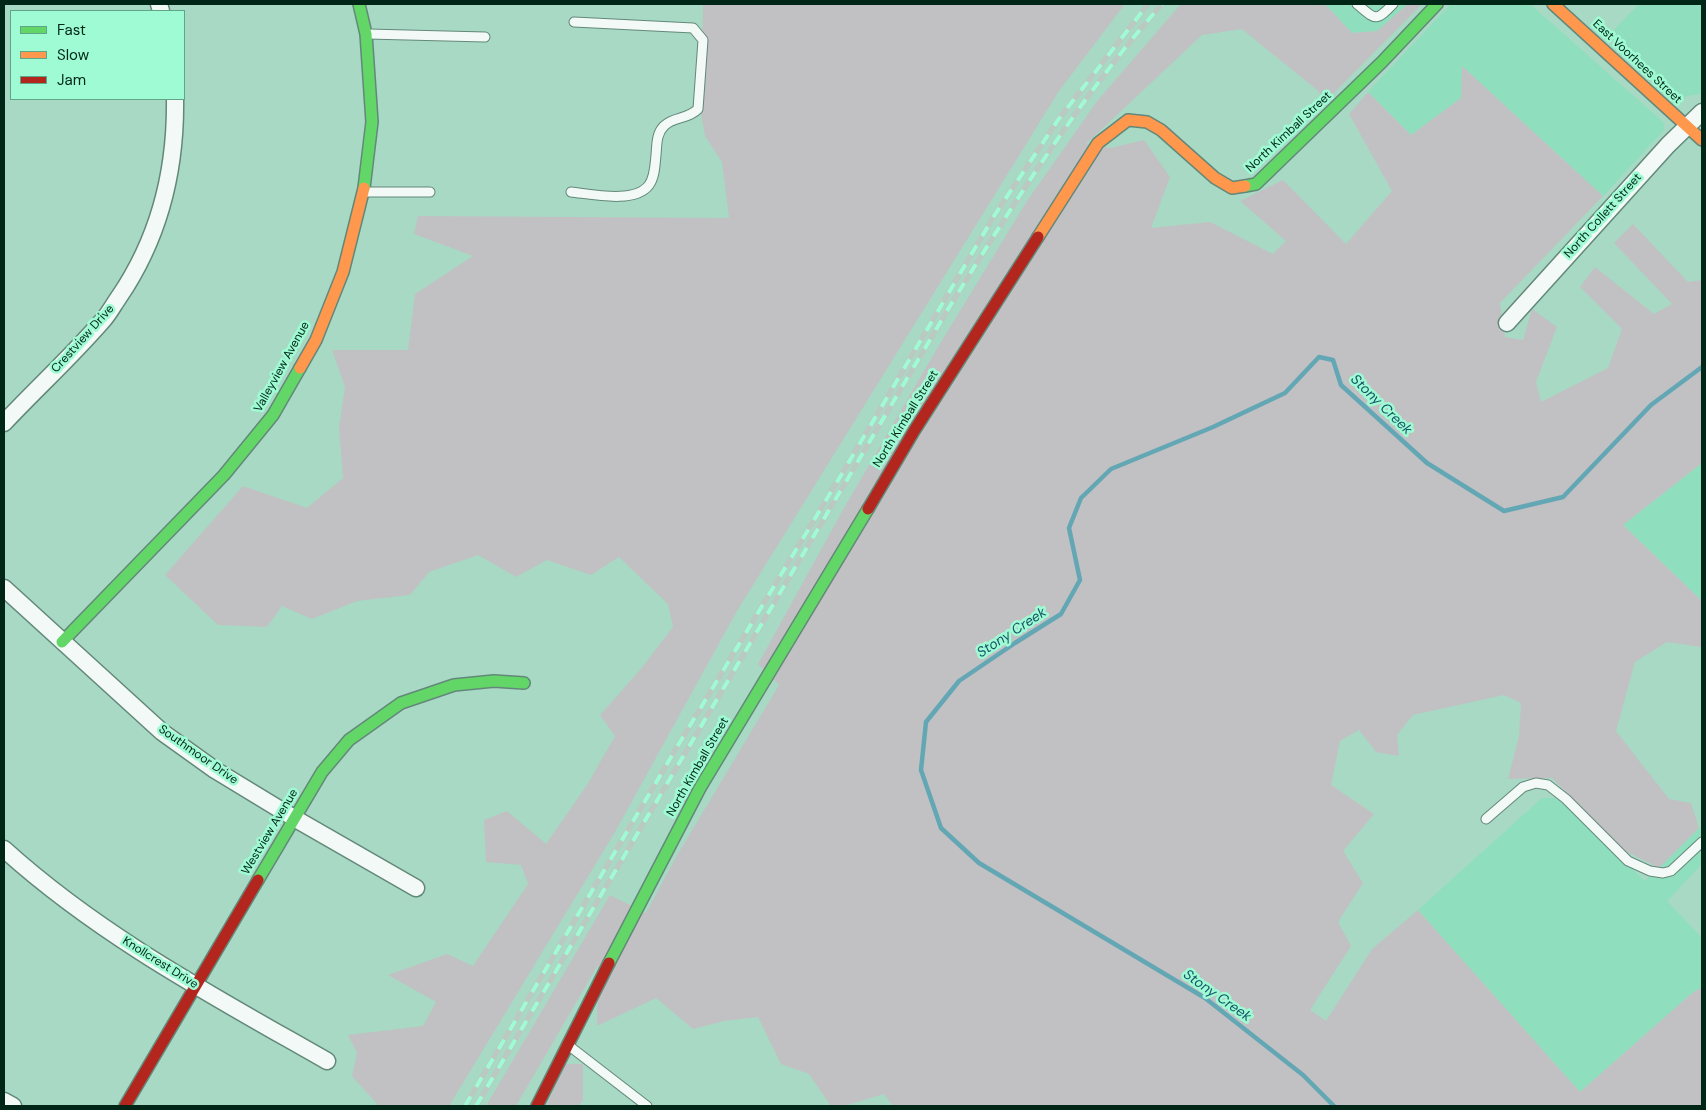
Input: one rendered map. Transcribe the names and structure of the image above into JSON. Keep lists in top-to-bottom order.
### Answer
{
  "streets": {
    "street": [
      "East Voorhees Street",
      "North Kimball Street",
      "North Collett Street",
      "Crestview Drive",
      "Valleyview Avenue",
      "Southmoor Drive",
      "Westview Avenue",
      "Knollcrest Drive"
    ]
  },
  "crossings": [
    ["East Voorhees Street", "North Collett Street"],
    ["Valleyview Avenue", "Southmoor Drive"],
    ["Southmoor Drive", "Westview Avenue"],
    ["Westview Avenue", "Knollcrest Drive"]
  ],
  "water": ["Stony Creek"],
  "legend": ["Fast", "Slow", "Jam"]
}
